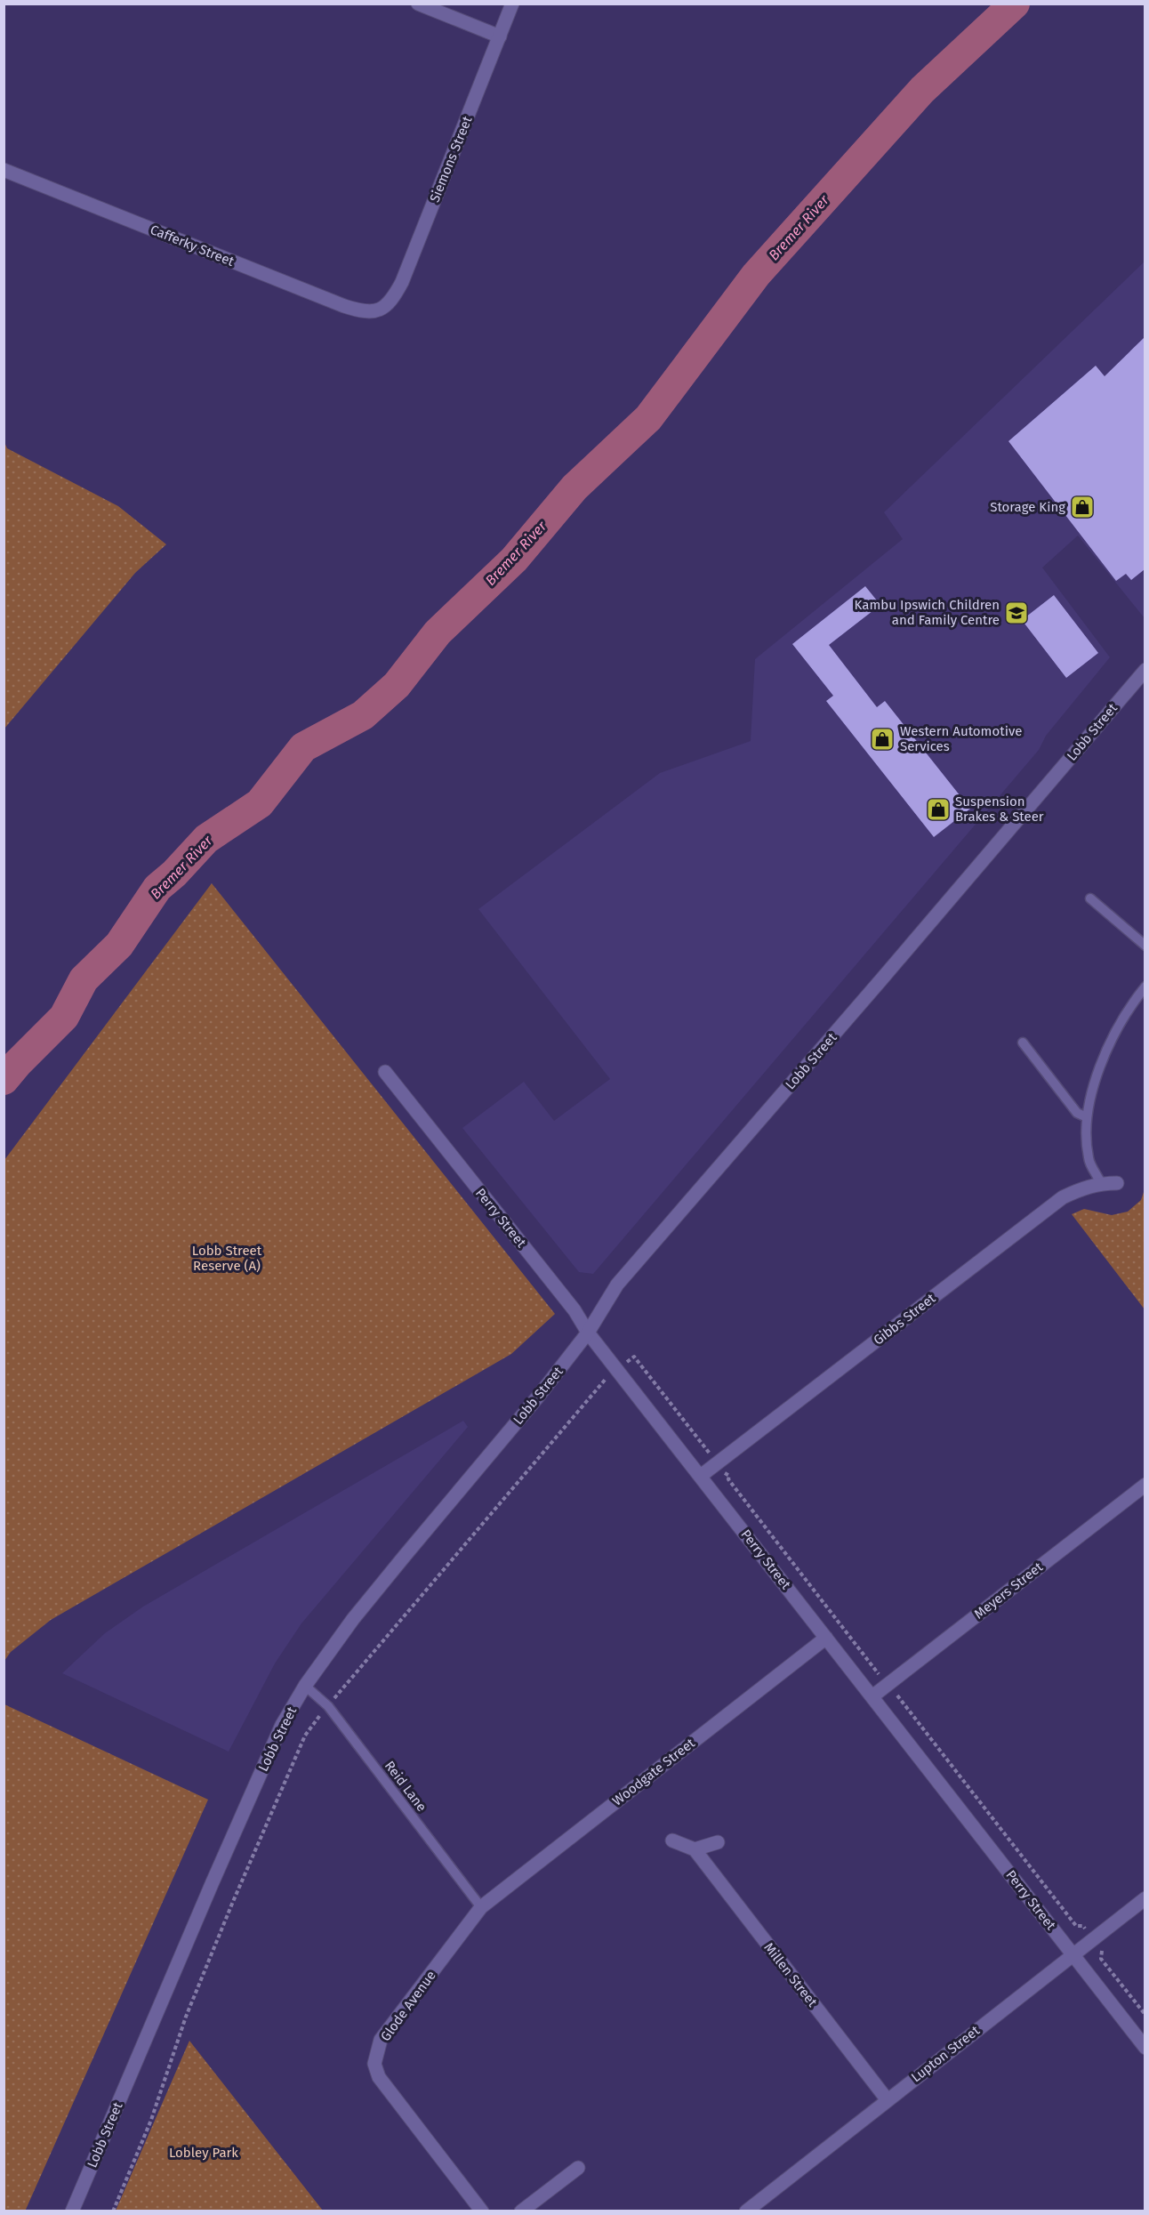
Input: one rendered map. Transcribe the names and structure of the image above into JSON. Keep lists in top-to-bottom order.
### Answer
{
  "streets": {
    "street": [
      "Siemons Street",
      "Cafferky Street",
      "Lobb Street",
      "Perry Street",
      "Gibbs Street",
      "Meyers Street",
      "Woodgate Street",
      "Millen Street",
      "Glode Avenue",
      "Lupton Street"
    ],
    "lane": ["Reid Lane"]
  },
  "crossings": [
    ["Siemons Street", "Cafferky Street"],
    ["Lobb Street", "Perry Street"],
    ["Lobb Street", "Reid Lane"],
    ["Perry Street", "Gibbs Street"],
    ["Perry Street", "Meyers Street"],
    ["Perry Street", "Woodgate Street"],
    ["Perry Street", "Lupton Street"],
    ["Woodgate Street", "Reid Lane"],
    ["Woodgate Street", "Glode Avenue"],
    ["Reid Lane", "Glode Avenue"],
    ["Millen Street", "Lupton Street"]
  ],
  "water": ["Bremer River"],
  "parks": ["Lobb Street Reserve (A)", "Lobley Park"],
  "places": {
    "shop": ["Storage King", "Western Automotive Services", "Suspension Brakes & Steer"],
    "school or university": ["Kambu Ipswich Children and Family Centre"]
  }
}
